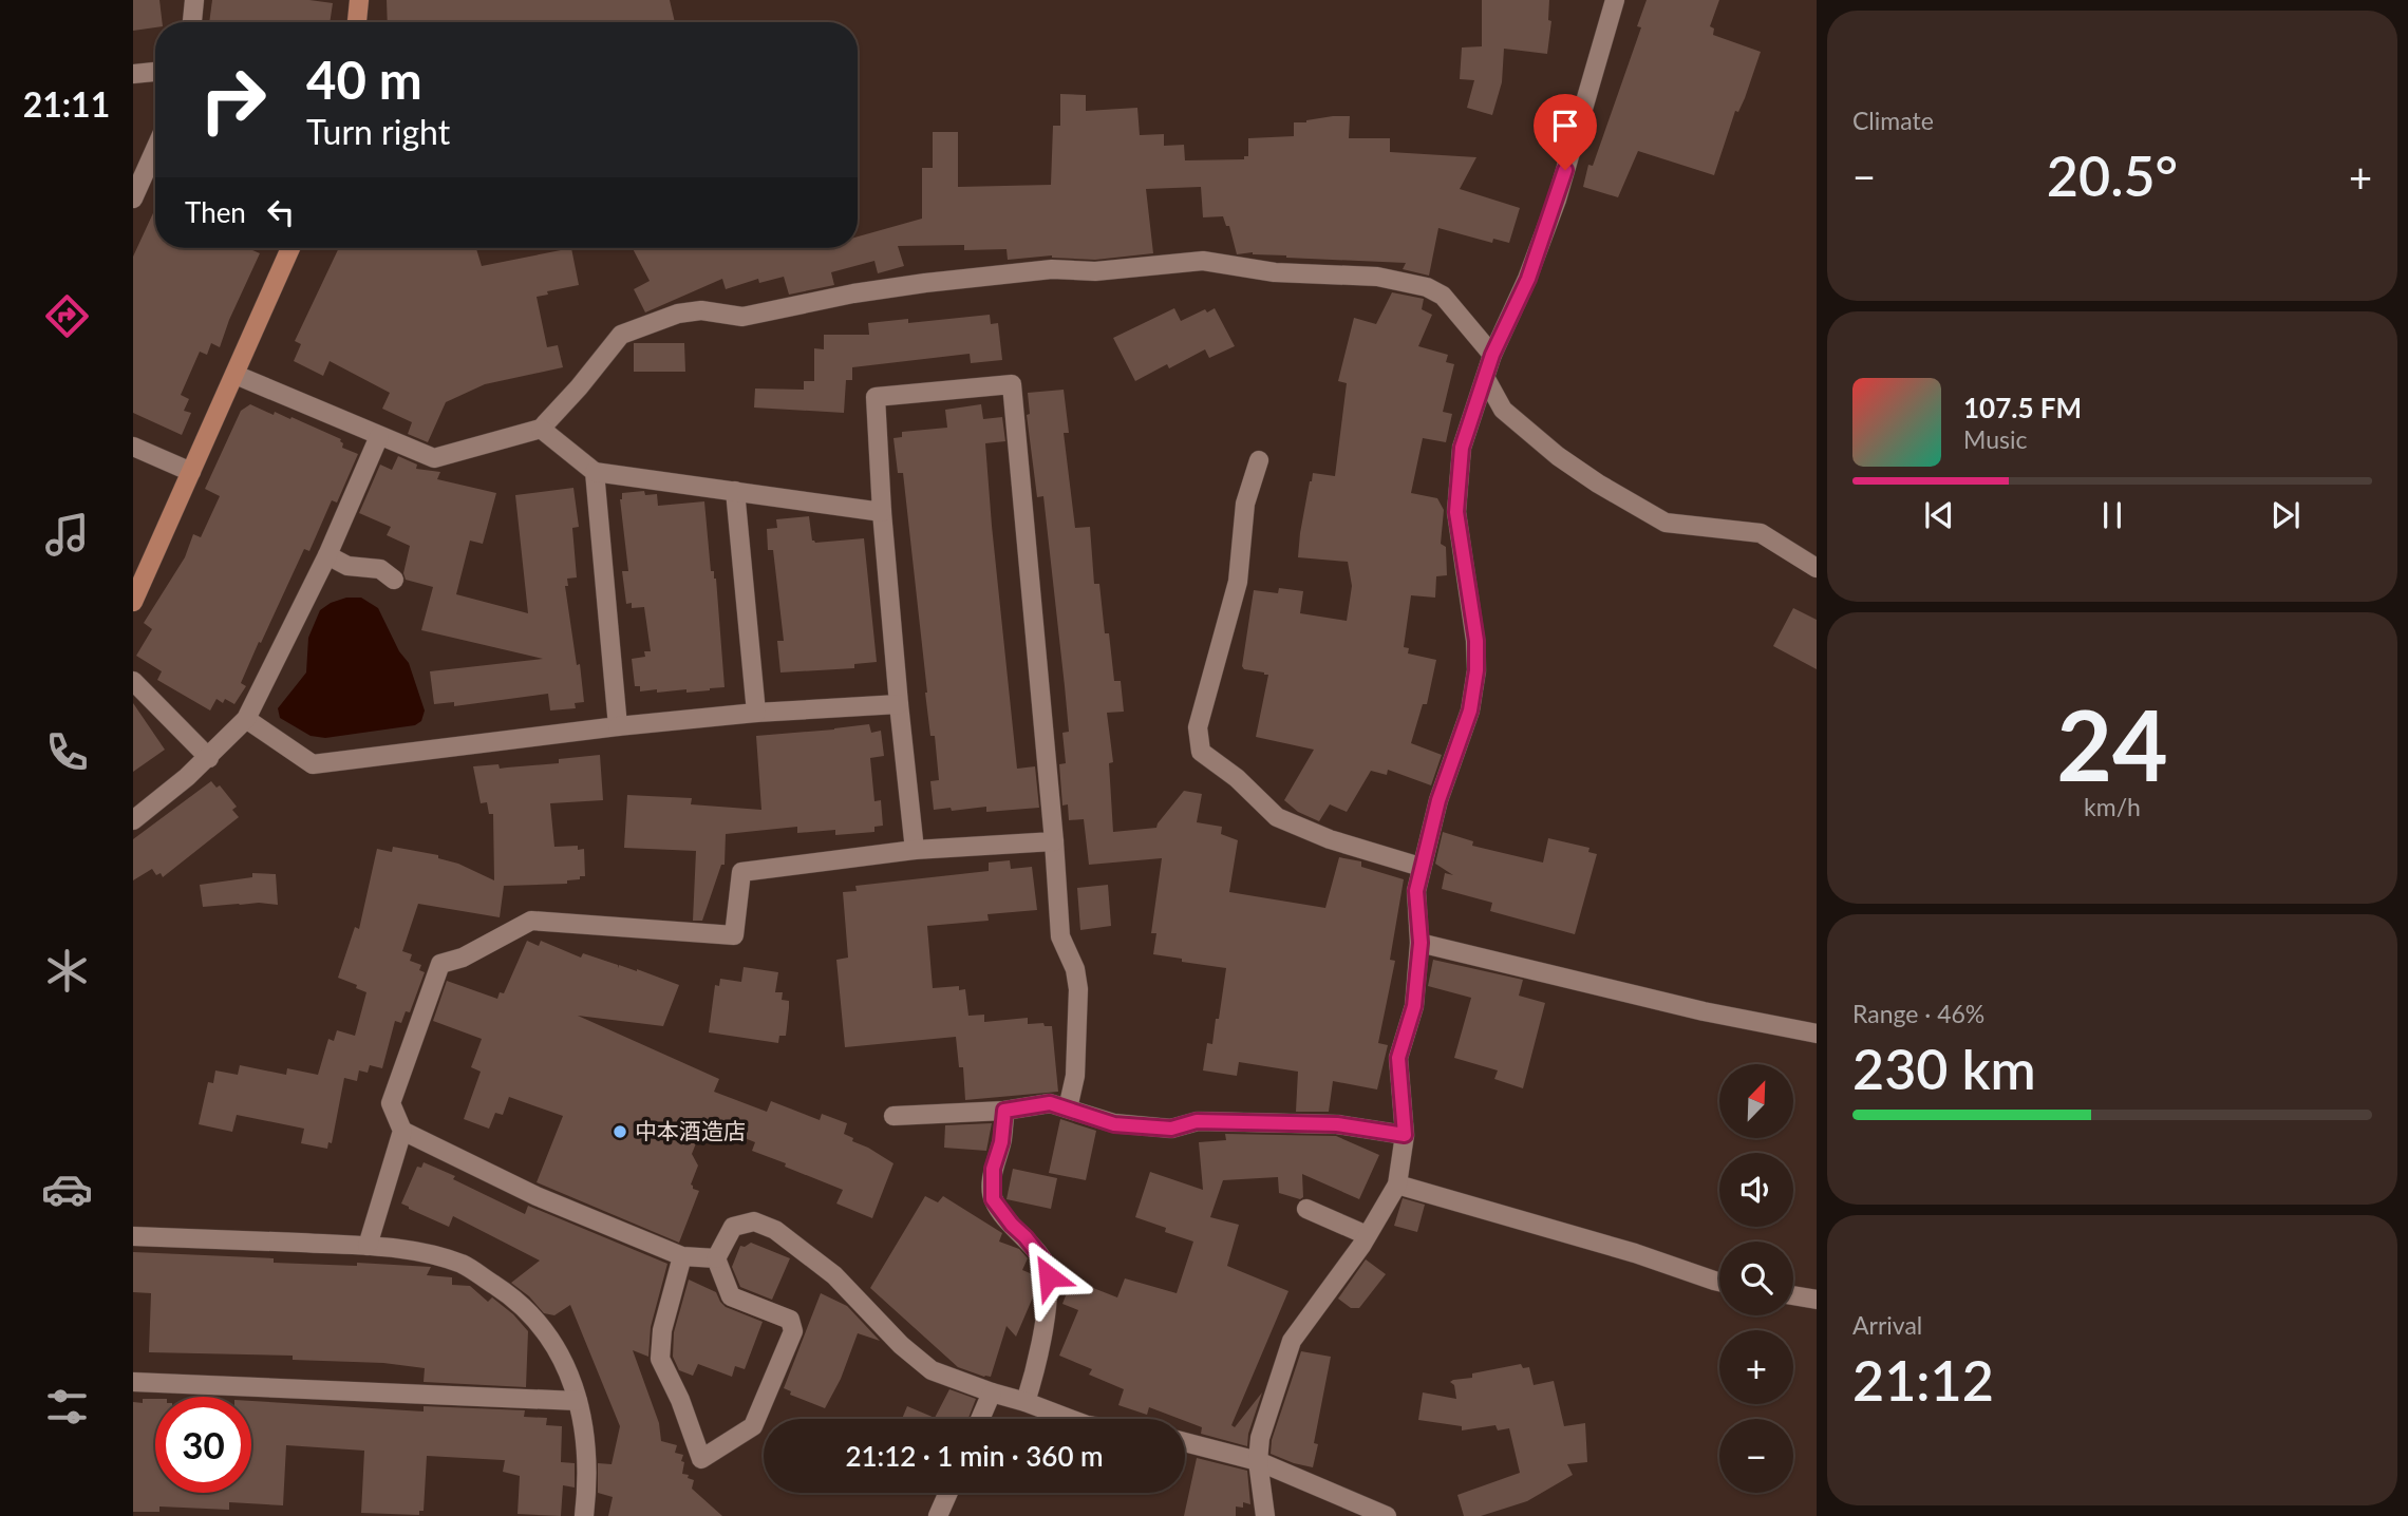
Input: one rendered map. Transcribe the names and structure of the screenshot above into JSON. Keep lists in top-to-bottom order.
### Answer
{
  "places": ["中本酒造店"],
  "north": "top right",
  "page": {
    "tabs": "21:11",
    "tile": [
      "Climate",
      ["24", "km/h"],
      ["Range · 46%", "230 km"],
      ["Arrival", "21:12"]
    ],
    "turn": ["40 m", "Turn right"],
    "heat": ["−", "20.5°", "+"],
    "then": "Then",
    "song": ["107.5 FM", "Music"],
    "map_buttons": ["+", "−"],
    "limit": "30",
    "trip": "21:12 · 1 min · 360 m"
  }
}
